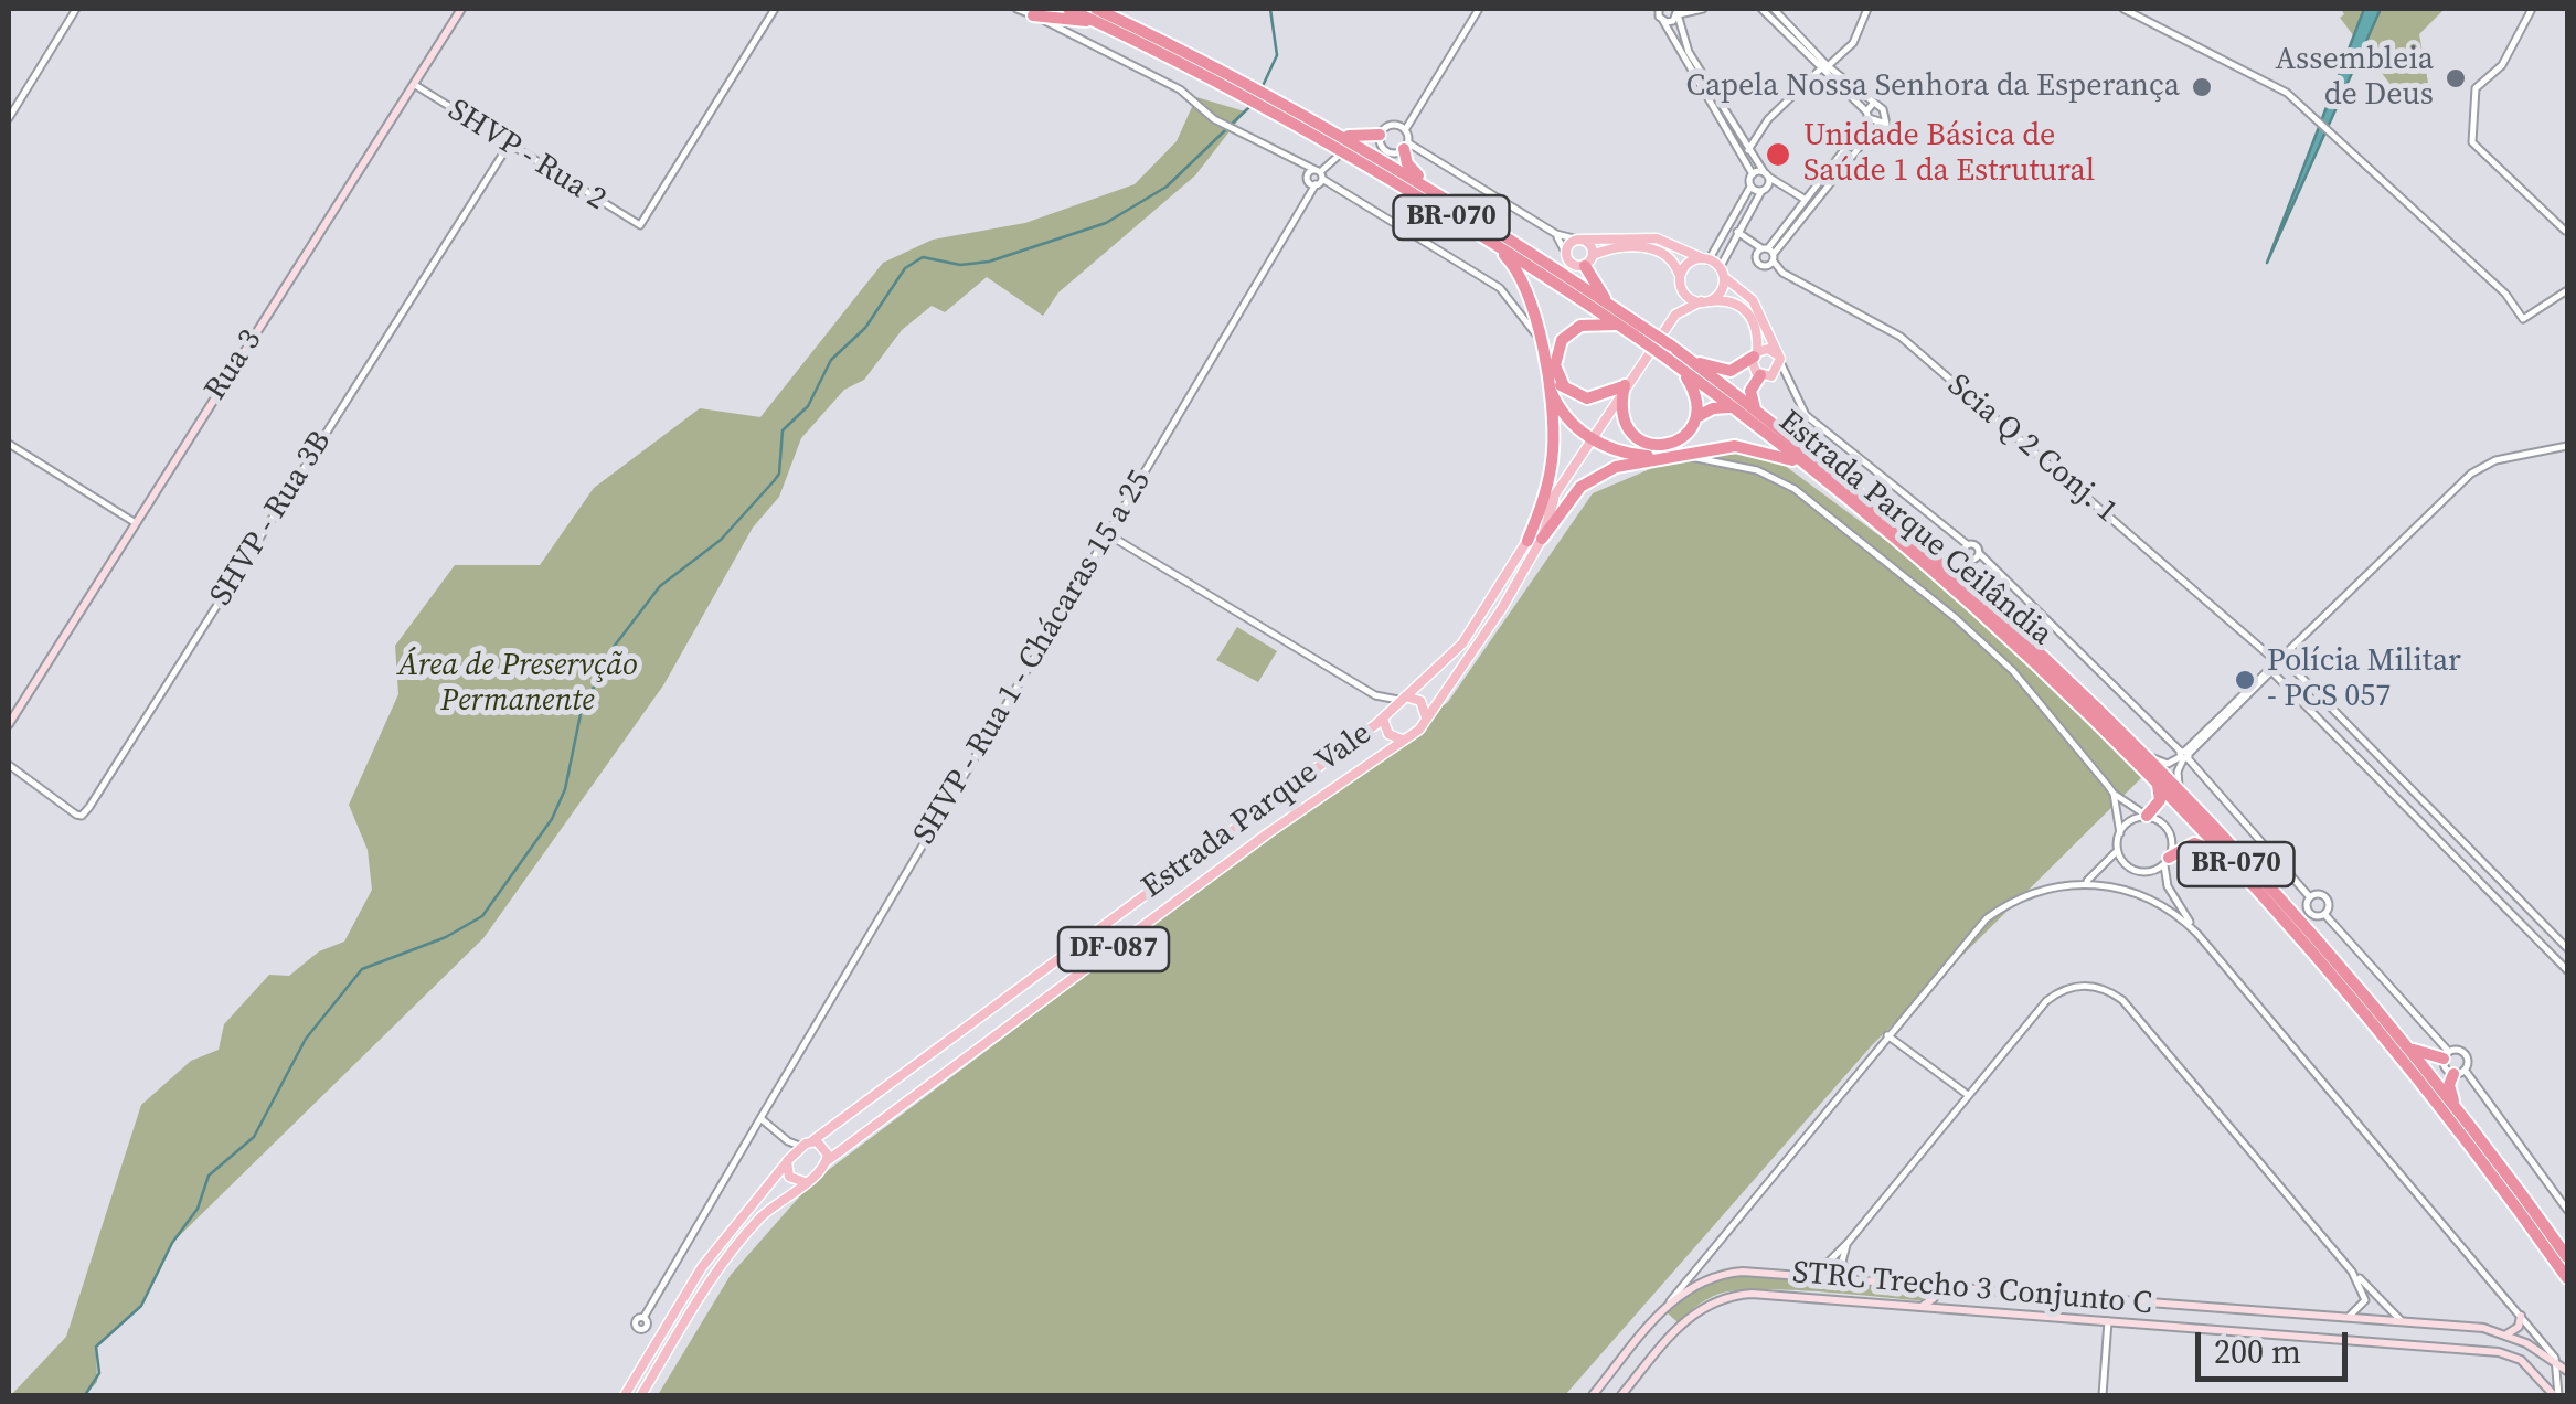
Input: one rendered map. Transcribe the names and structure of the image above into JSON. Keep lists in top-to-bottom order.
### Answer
{
  "streets": {
    "highway": ["BR-070", "Estrada Parque Ceilândia"],
    "main road": [
      "Rua 3",
      "Estrada Parque Vale",
      "DF-087",
      "STRC Trecho 3 Conjunto C"
    ],
    "street": [
      "SHVP - Rua 2",
      "Scia Q 2 Conj. 1",
      "SHVP - Rua 3B",
      "SHVP - Rua 1 - Chácaras 15 a 25"
    ]
  },
  "crossings": [
    ["SHVP - Rua 2", "Rua 3"],
    ["SHVP - Rua 2", "SHVP - Rua 3B"],
    ["SHVP - Rua 1 - Chácaras 15 a 25", "DF-087"],
    ["Estrada Parque Vale", "DF-087"]
  ],
  "parks": ["Área de Preservção Permanente"],
  "places": [
    "Assembleia de Deus",
    "Capela Nossa Senhora da Esperança",
    "Unidade Básica de Saúde 1 da Estrutural",
    "Polícia Militar - PCS 057"
  ],
  "scale_bar": "200 m"
}
